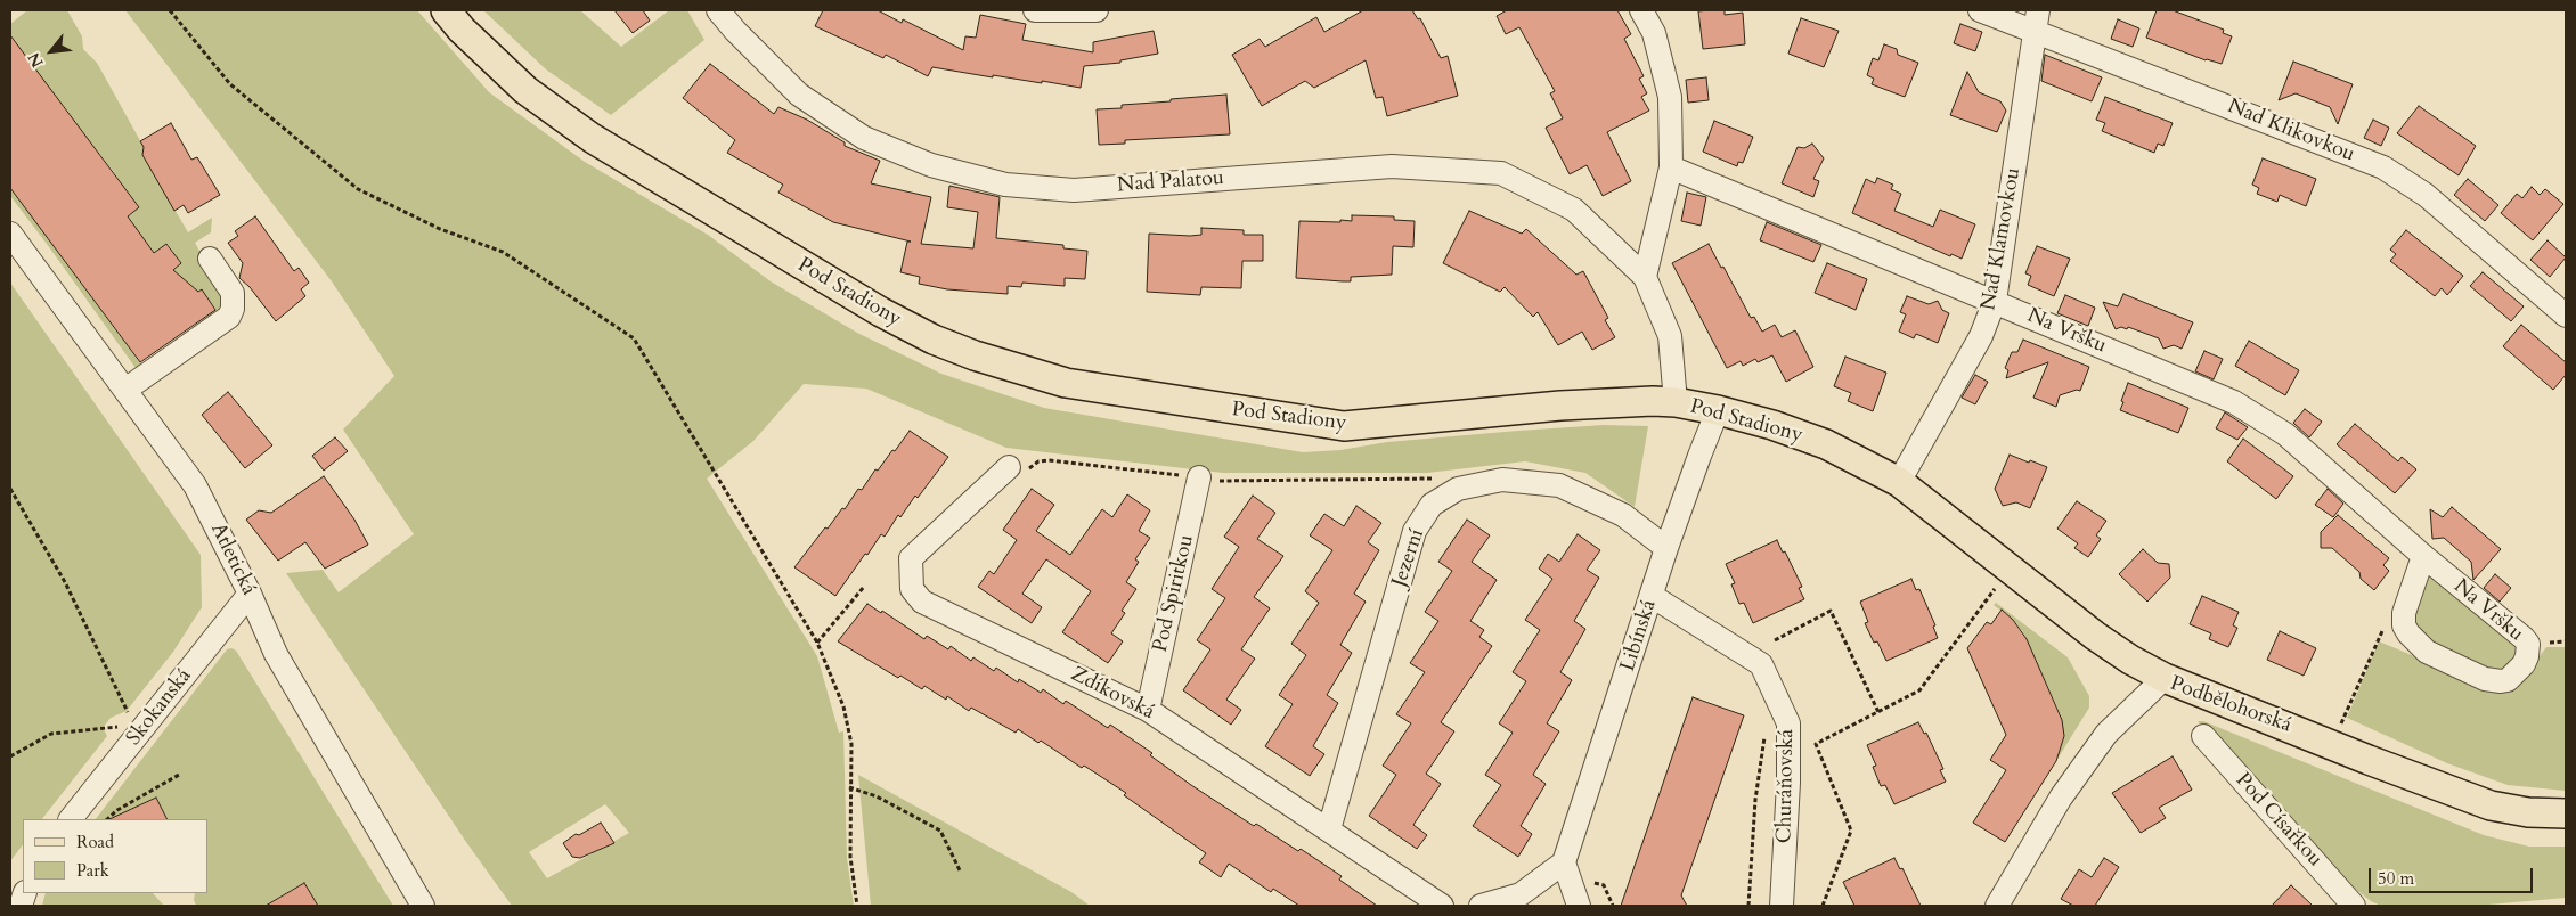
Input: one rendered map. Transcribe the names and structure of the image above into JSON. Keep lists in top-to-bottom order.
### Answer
{
  "streets": {
    "main road": ["Pod Stadiony", "Podbělohorská"],
    "street": [
      "Nad Klikovkou",
      "Nad Palatou",
      "Nad Klamovkou",
      "Na Vršku",
      "Jezerní",
      "Atletická",
      "Pod Spiritkou",
      "Libínská",
      "Zdíkovská",
      "Skokanská",
      "Churáňovská",
      "Pod Císařkou"
    ]
  },
  "crossings": [
    ["Nad Klikovkou", "Nad Klamovkou"],
    ["Nad Klamovkou", "Pod Stadiony"],
    ["Nad Klamovkou", "Na Vršku"],
    ["Pod Stadiony", "Libínská"],
    ["Pod Stadiony", "Podbělohorská"],
    ["Jezerní", "Libínská"],
    ["Jezerní", "Zdíkovská"],
    ["Atletická", "Skokanská"],
    ["Pod Spiritkou", "Zdíkovská"],
    ["Libínská", "Churáňovská"]
  ],
  "legend": ["Road", "Park"],
  "scale_bar": "50 m",
  "north": "bottom left"
}
